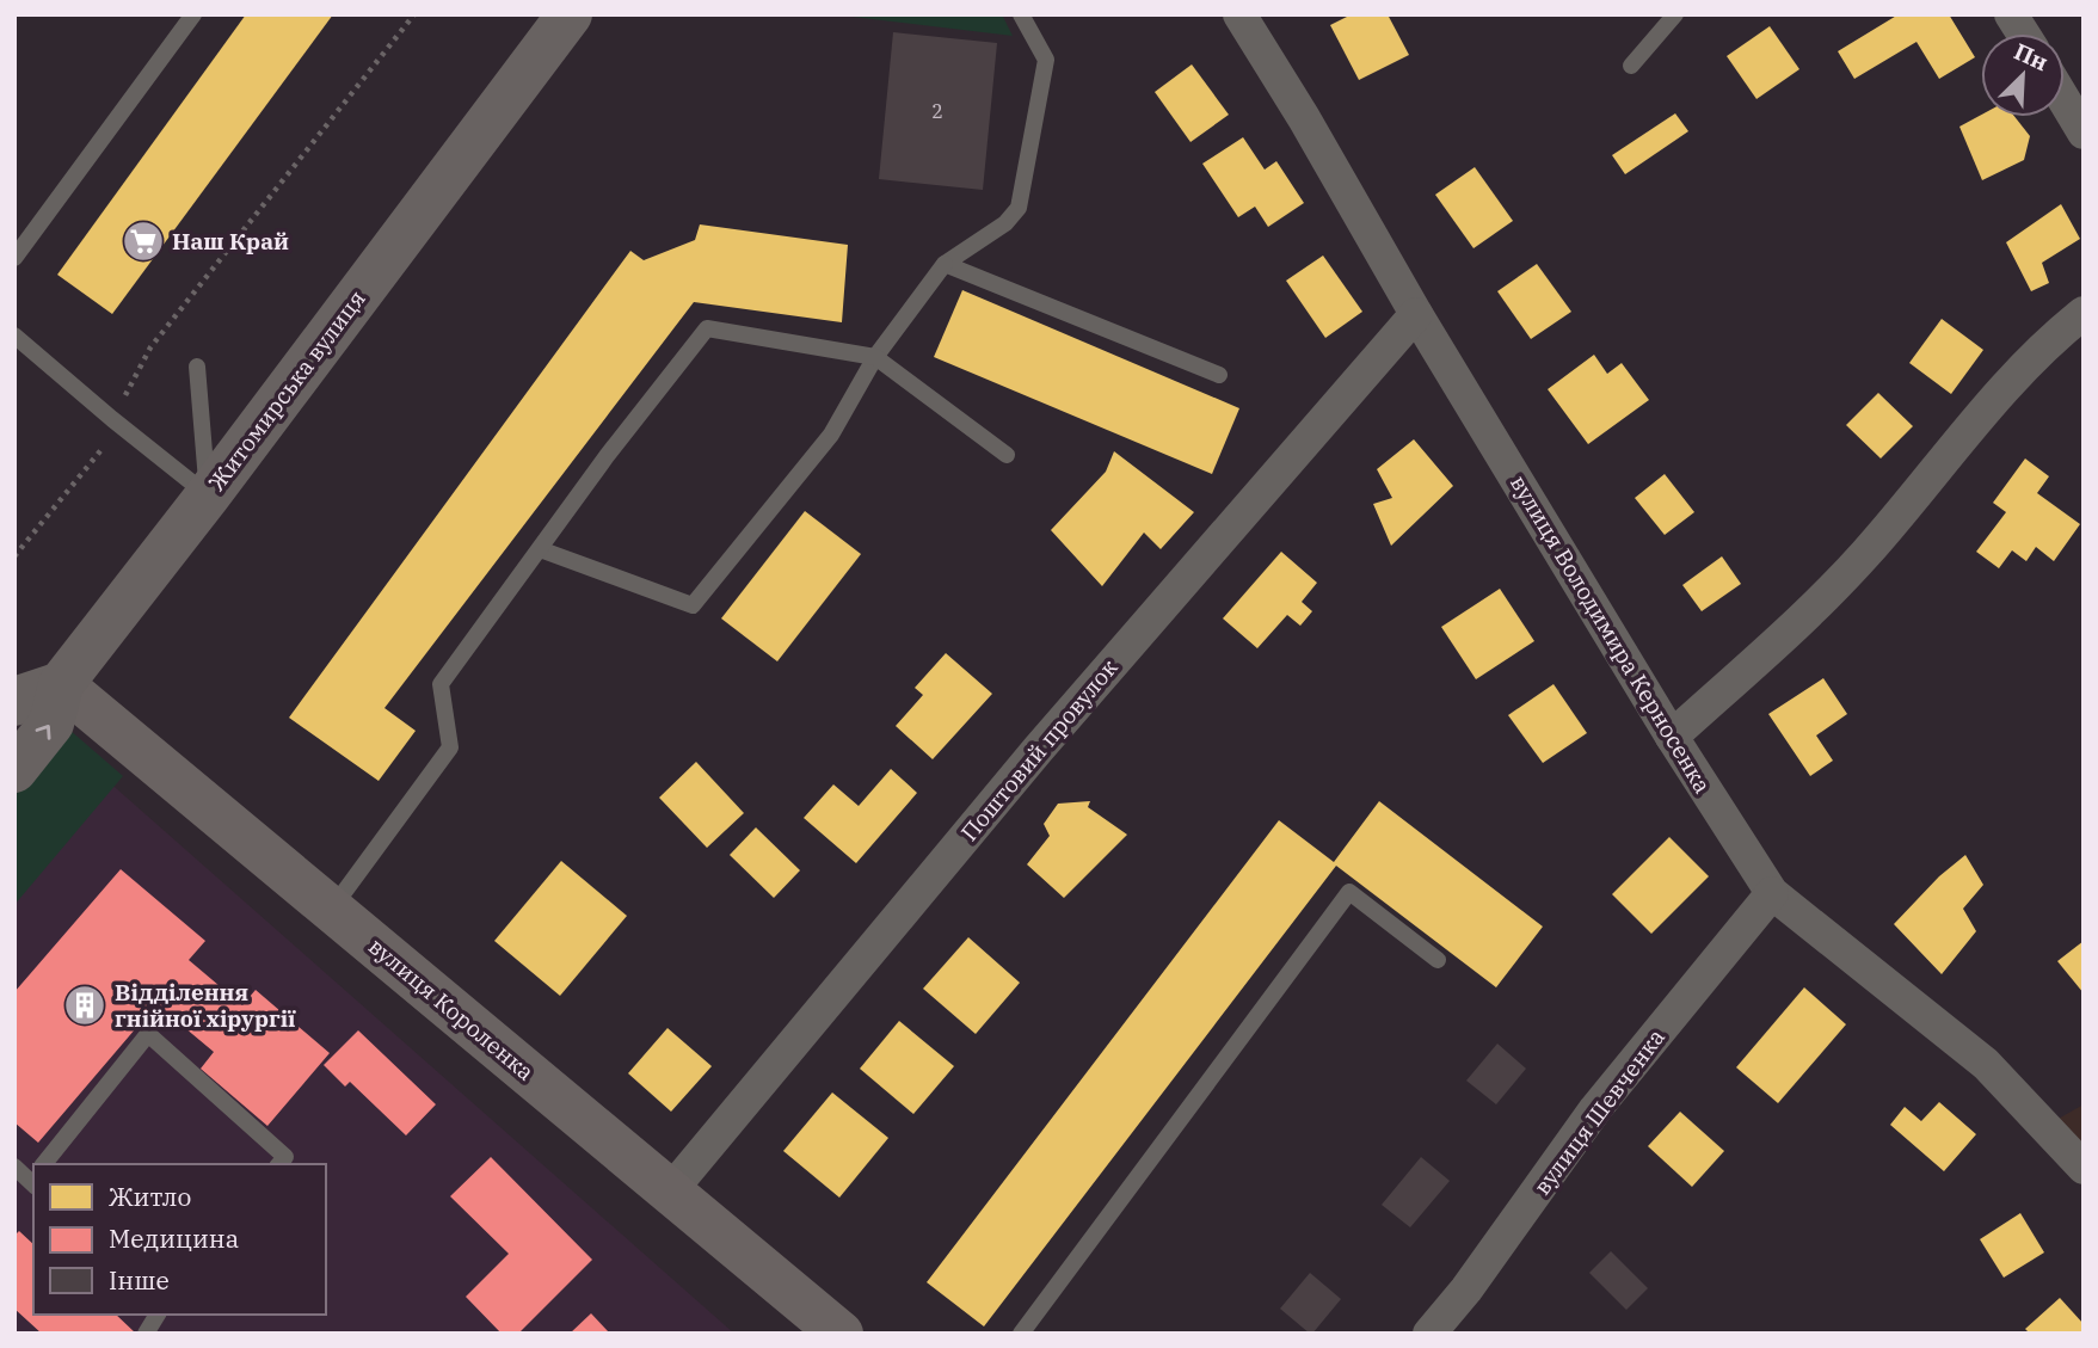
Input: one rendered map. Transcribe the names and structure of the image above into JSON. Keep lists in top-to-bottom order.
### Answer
{
  "streets": {
    "main road": ["Житомирська вулиця", "вулиця Короленка"],
    "street": ["вулиця Володимира Керносенка", "Поштовий провулок", "вулиця Шевченка"]
  },
  "crossings": [
    ["Житомирська вулиця", "вулиця Короленка"],
    ["вулиця Володимира Керносенка", "Поштовий провулок"],
    ["вулиця Володимира Керносенка", "вулиця Шевченка"],
    ["Поштовий провулок", "вулиця Короленка"]
  ],
  "places": {
    "supermarket": ["Наш Край"],
    "building": ["Відділення гнійної хірургії"]
  },
  "house_numbers": ["2"],
  "legend": ["Житло", "Медицина", "Інше"],
  "north": "top right"
}
